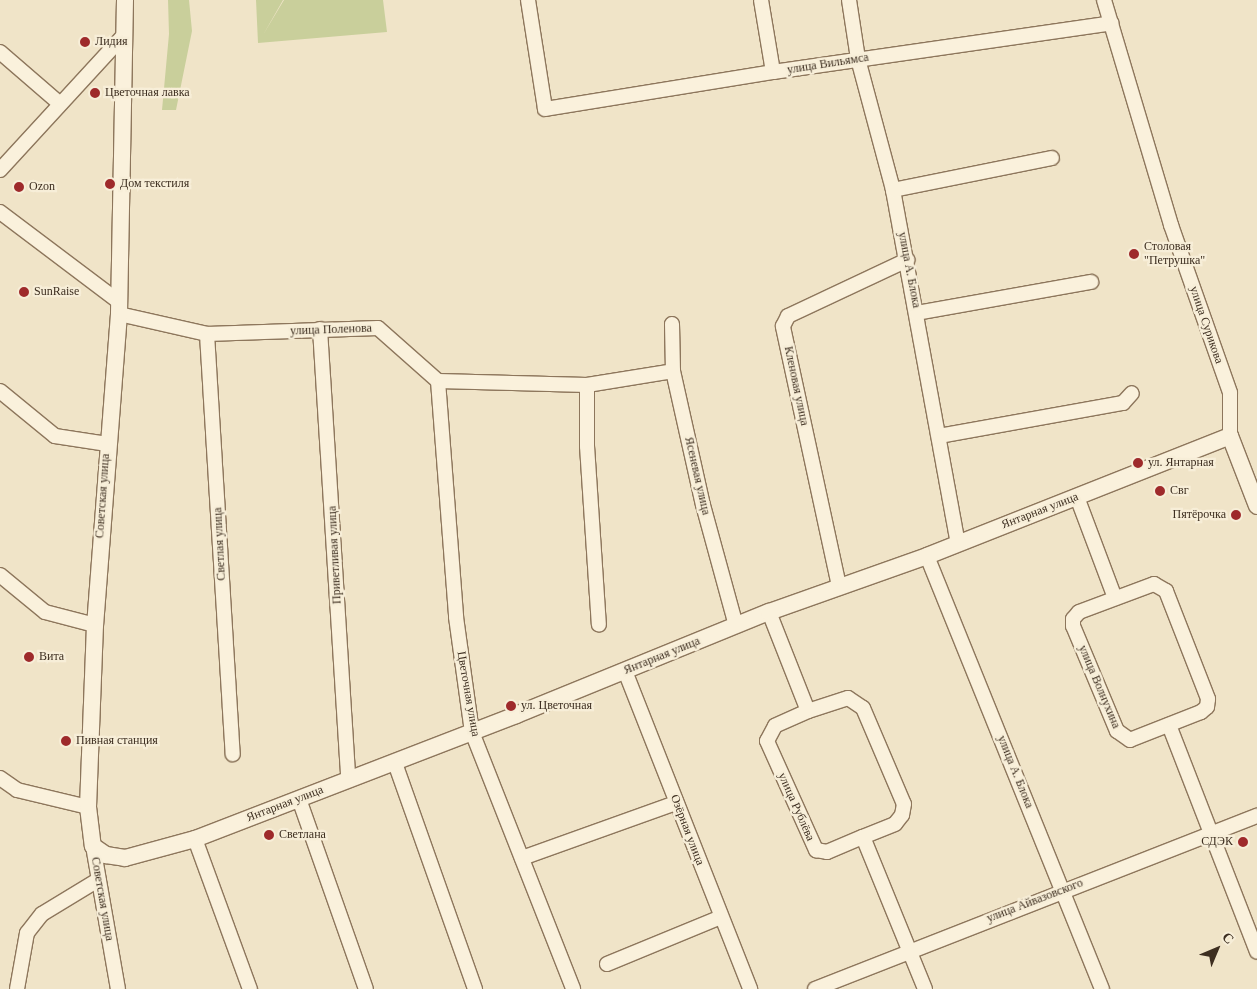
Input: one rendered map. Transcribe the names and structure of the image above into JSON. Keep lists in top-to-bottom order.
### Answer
{
  "streets": {
    "street": [
      "улица Вильямса",
      "улица А. Блока",
      "улица Сурикова",
      "улица Поленова",
      "Кленовая улица",
      "Ясеневая улица",
      "Советская улица",
      "Янтарная улица",
      "Светлая улица",
      "Приветливая улица",
      "улица Волнухина",
      "Цветочная улица",
      "улица Рублёва",
      "Озёрная улица",
      "улица Айвазовского"
    ]
  },
  "crossings": [
    ["улица Вильямса", "улица А. Блока"],
    ["улица Вильямса", "улица Сурикова"],
    ["улица А. Блока", "Кленовая улица"],
    ["улица А. Блока", "Янтарная улица"],
    ["улица А. Блока", "улица Айвазовского"],
    ["улица Сурикова", "Янтарная улица"],
    ["улица Поленова", "Советская улица"],
    ["улица Поленова", "Светлая улица"],
    ["улица Поленова", "Приветливая улица"],
    ["улица Поленова", "Цветочная улица"],
    ["Кленовая улица", "Янтарная улица"],
    ["Ясеневая улица", "Янтарная улица"],
    ["Советская улица", "Янтарная улица"],
    ["Янтарная улица", "Приветливая улица"],
    ["Янтарная улица", "Цветочная улица"],
    ["Янтарная улица", "Озёрная улица"]
  ],
  "places": [
    "Лидия",
    "Цветочная лавка",
    "Дом текстиля",
    "Ozon",
    "Столовая \"Петрушка\"",
    "SunRaise",
    "ул. Янтарная",
    "Свг",
    "Пятёрочка",
    "Вита",
    "ул. Цветочная",
    "Пивная станция",
    "Светлана",
    "СДЭК"
  ],
  "north": "top right"
}
